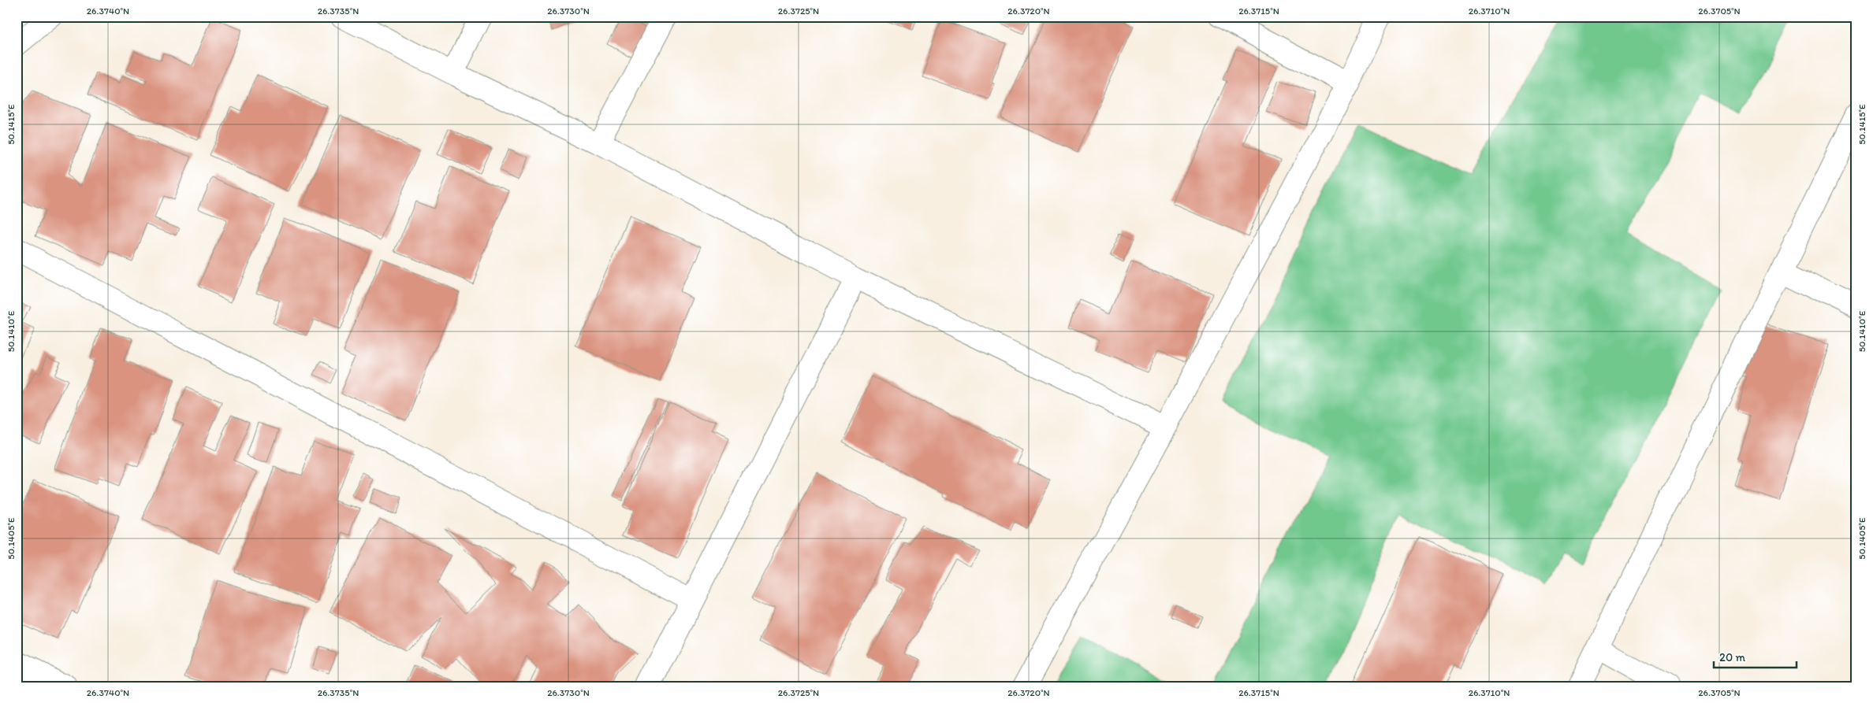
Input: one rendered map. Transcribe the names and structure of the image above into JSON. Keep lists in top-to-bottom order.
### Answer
{
  "scale_bar": "20 m",
  "coordinates": [
    "26.3740°N",
    "26.3735°N",
    "26.3730°N",
    "26.3725°N",
    "26.3720°N",
    "26.3715°N",
    "26.3710°N",
    "26.3705°N",
    "50.1415°E",
    "50.1410°E",
    "50.1405°E"
  ]
}
